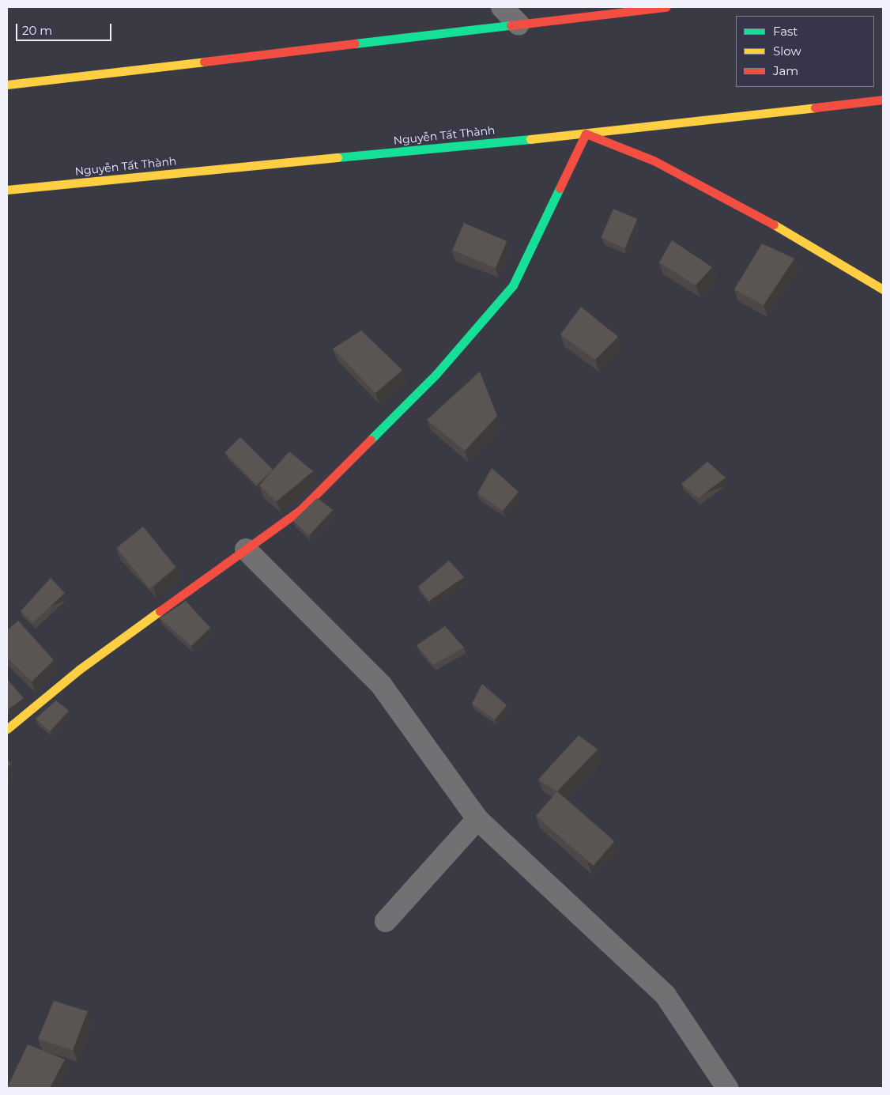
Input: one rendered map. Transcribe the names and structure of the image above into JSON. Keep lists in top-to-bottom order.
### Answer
{
  "streets": {
    "main road": ["Nguyễn Tất Thành"]
  },
  "legend": ["Fast", "Slow", "Jam"],
  "scale_bar": "20 m"
}
